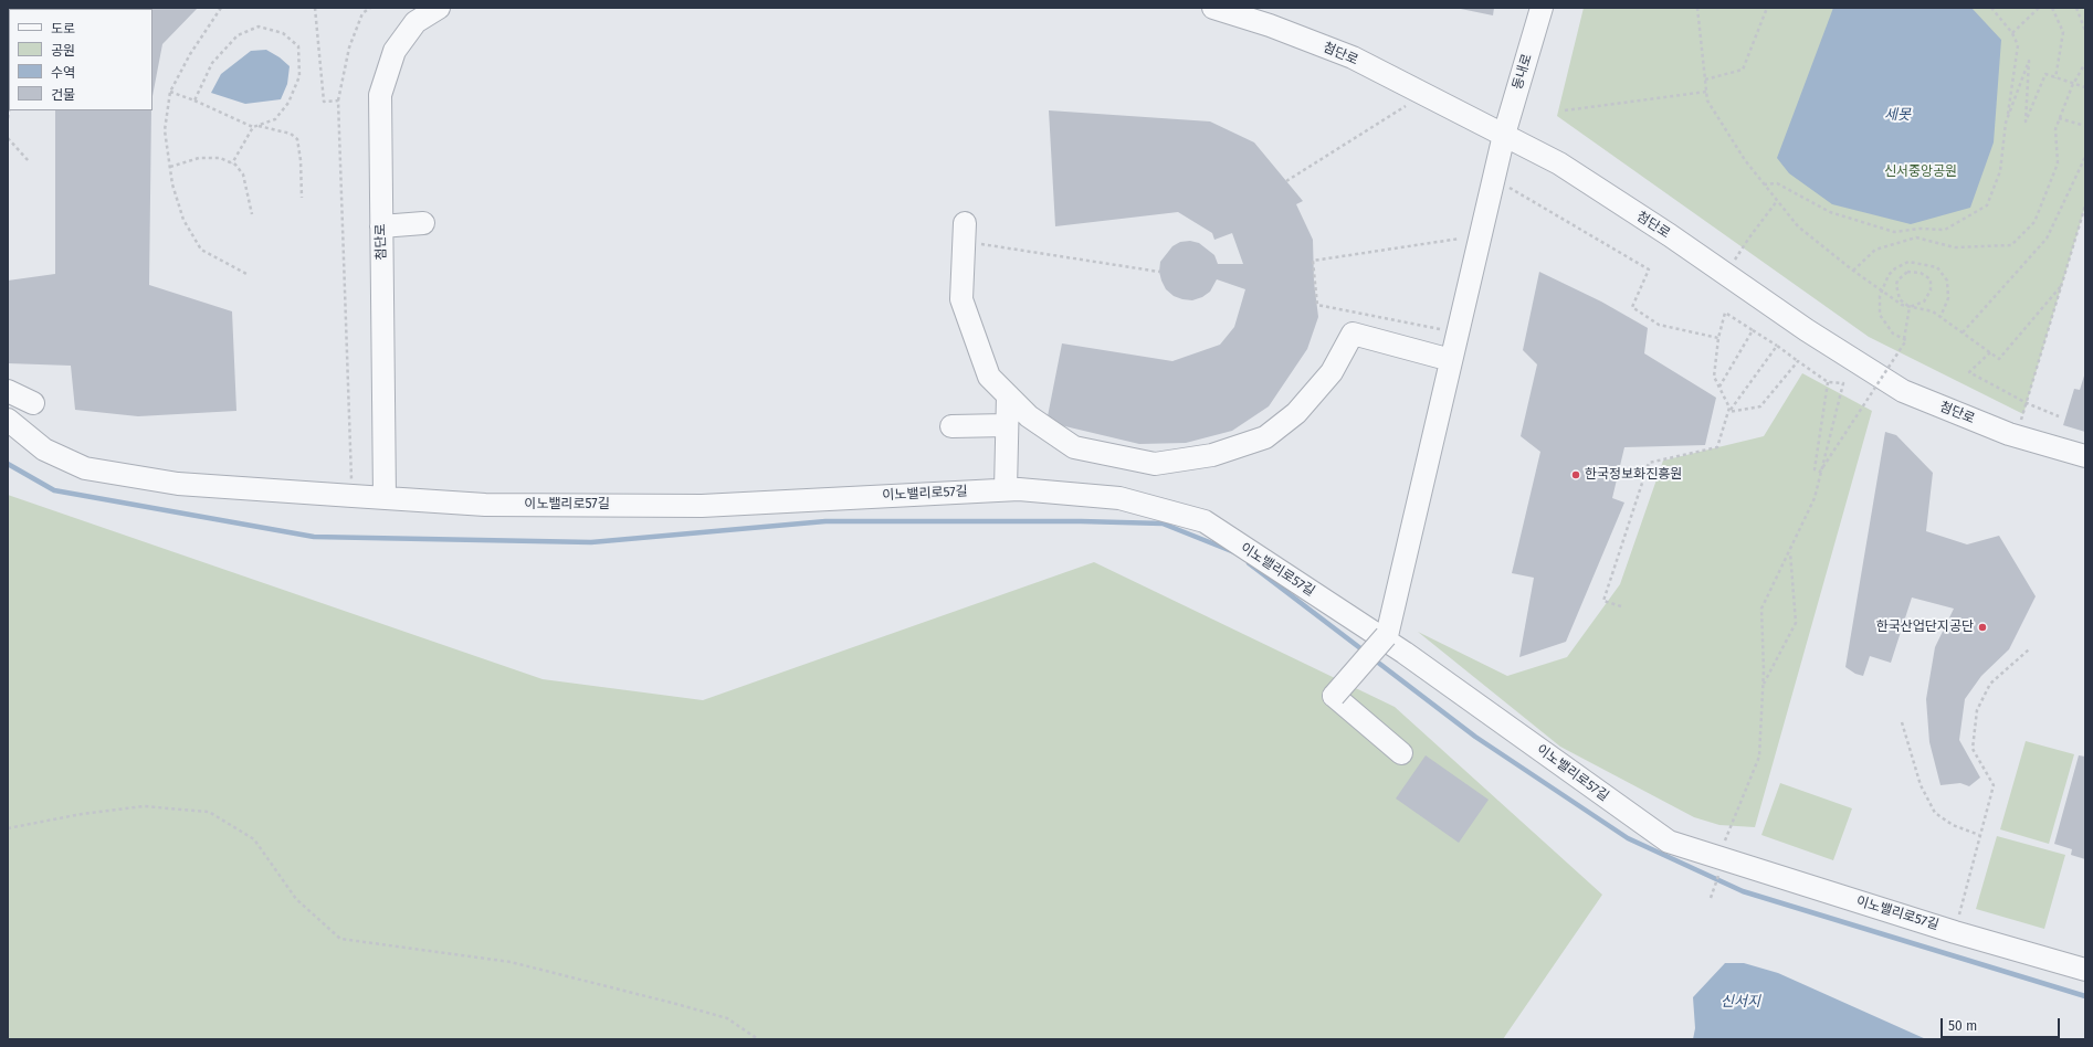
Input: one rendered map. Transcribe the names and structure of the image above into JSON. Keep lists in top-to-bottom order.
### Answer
{
  "streets": {
    "street": ["첨단로", "동내로", "이노밸리로57길"]
  },
  "crossings": [
    ["첨단로", "동내로"],
    ["첨단로", "이노밸리로57길"],
    ["동내로", "이노밸리로57길"]
  ],
  "water": ["세못", "신서지"],
  "parks": ["신서중앙공원"],
  "places": ["한국정보화진흥원", "한국산업단지공단"],
  "legend": [
    "도로",
    "공원",
    "수역",
    "건물"
  ],
  "scale_bar": "50 m"
}
